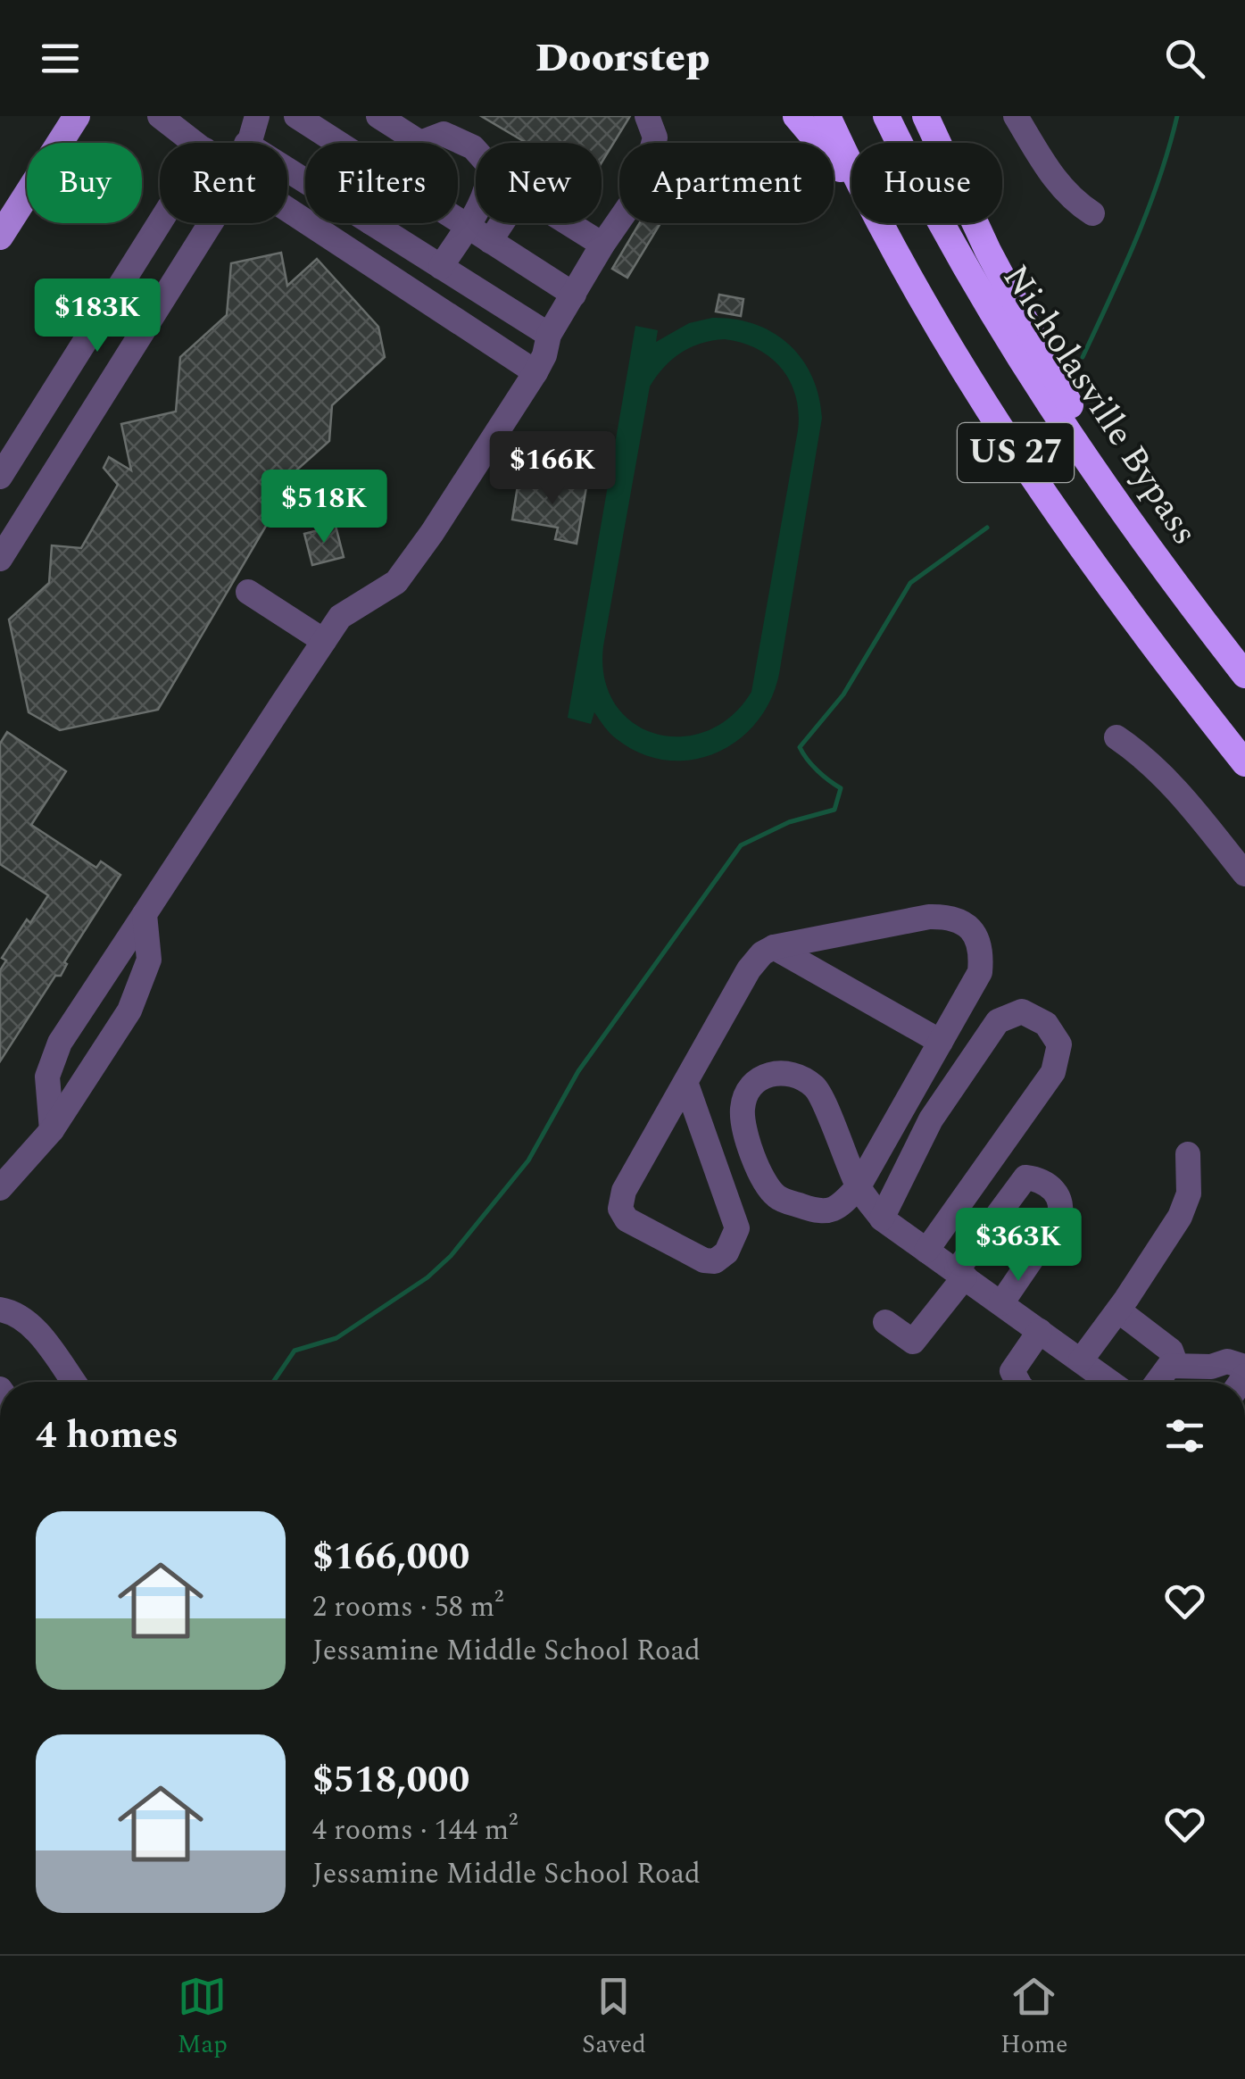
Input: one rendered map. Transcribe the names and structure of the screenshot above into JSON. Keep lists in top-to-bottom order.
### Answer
{
  "streets": {
    "highway": ["Nicholasville Bypass", "US 27"]
  },
  "page": {
    "header": "Doorstep",
    "chip": [
      "Buy",
      "Rent",
      "Filters",
      "New",
      "Apartment",
      "House"
    ],
    "price": [
      "$183K",
      "$166K",
      "$518K",
      "$363K"
    ],
    "heading": "4 homes",
    "list": [
      {
        "name": "$166,000",
        "note": "2 rooms · 58 m² · Jessamine Middle School Road"
      },
      {
        "name": "$518,000",
        "note": "4 rooms · 144 m² · Jessamine Middle School Road"
      }
    ],
    "tabs": ["Map", "Saved", "Home"]
  }
}
